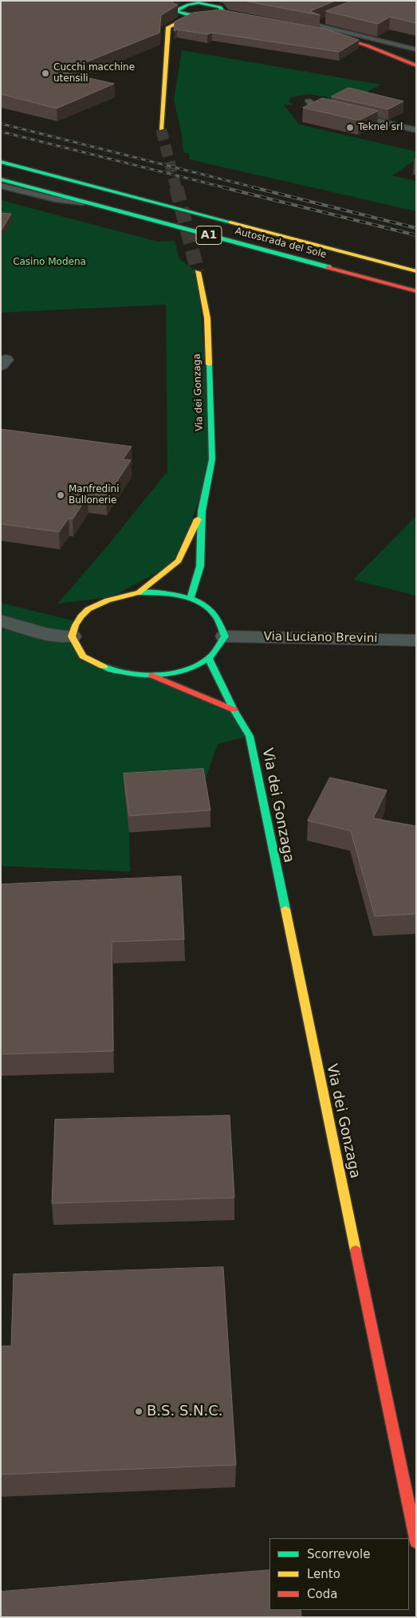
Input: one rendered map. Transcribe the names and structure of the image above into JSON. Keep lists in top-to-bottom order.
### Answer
{
  "streets": {
    "main road": ["A1", "Autostrada del Sole", "Via dei Gonzaga"],
    "street": ["Via Luciano Brevini"]
  },
  "crossings": [
    ["Via dei Gonzaga", "Via Luciano Brevini"]
  ],
  "parks": ["Casino Modena"],
  "places": [
    "Cucchi macchine utensili",
    "Teknel srl",
    "Manfredini Bullonerie",
    "B.S. S.N.C."
  ],
  "legend": ["Scorrevole", "Lento", "Coda"]
}
